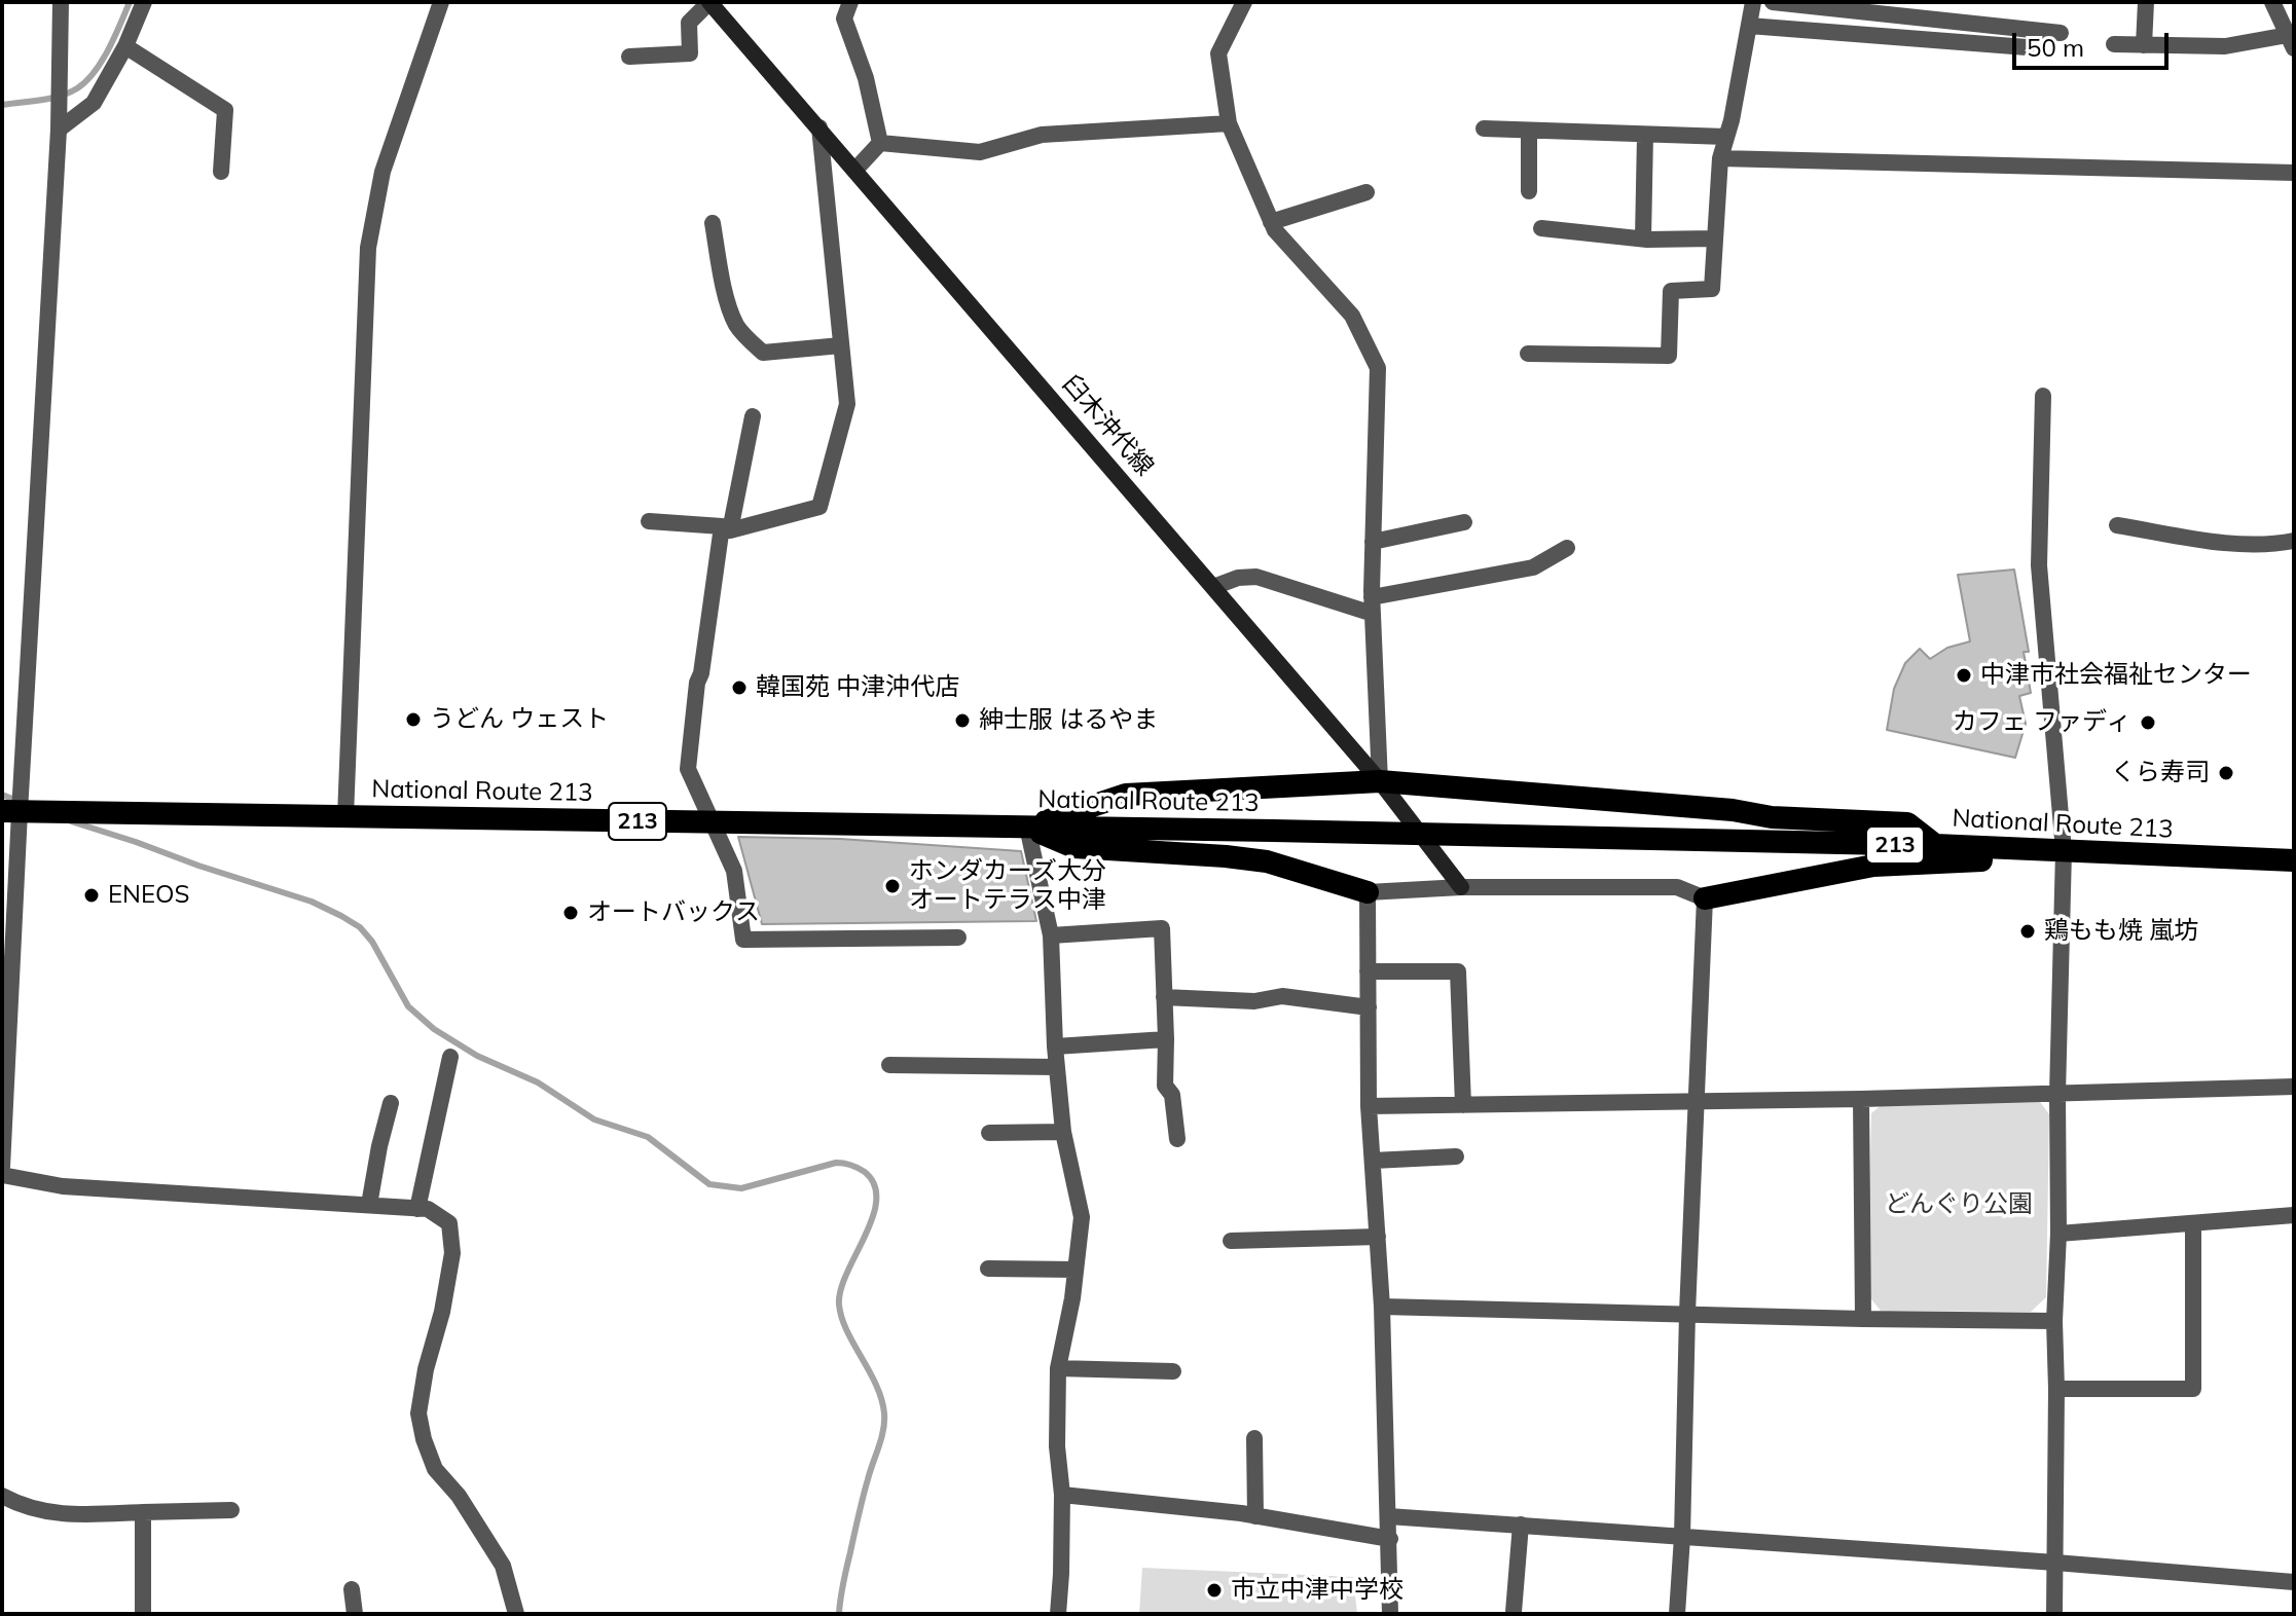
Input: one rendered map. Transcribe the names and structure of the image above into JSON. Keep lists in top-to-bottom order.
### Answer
{
  "streets": {
    "highway": ["National Route 213", "213"],
    "main road": ["臼木沖代線"]
  },
  "parks": ["どんぐり公園"],
  "places": [
    "中津市社会福祉センター",
    "韓国苑 中津沖代店",
    "うどん ウェスト",
    "紳士服 はるやま",
    "カフェ ファディ",
    "くら寿司",
    "ホンダカーズ大分 オートテラス中津",
    "ENEOS",
    "オートバックス",
    "鶏もも焼 嵐坊",
    "市立中津中学校"
  ],
  "scale_bar": "50 m"
}
